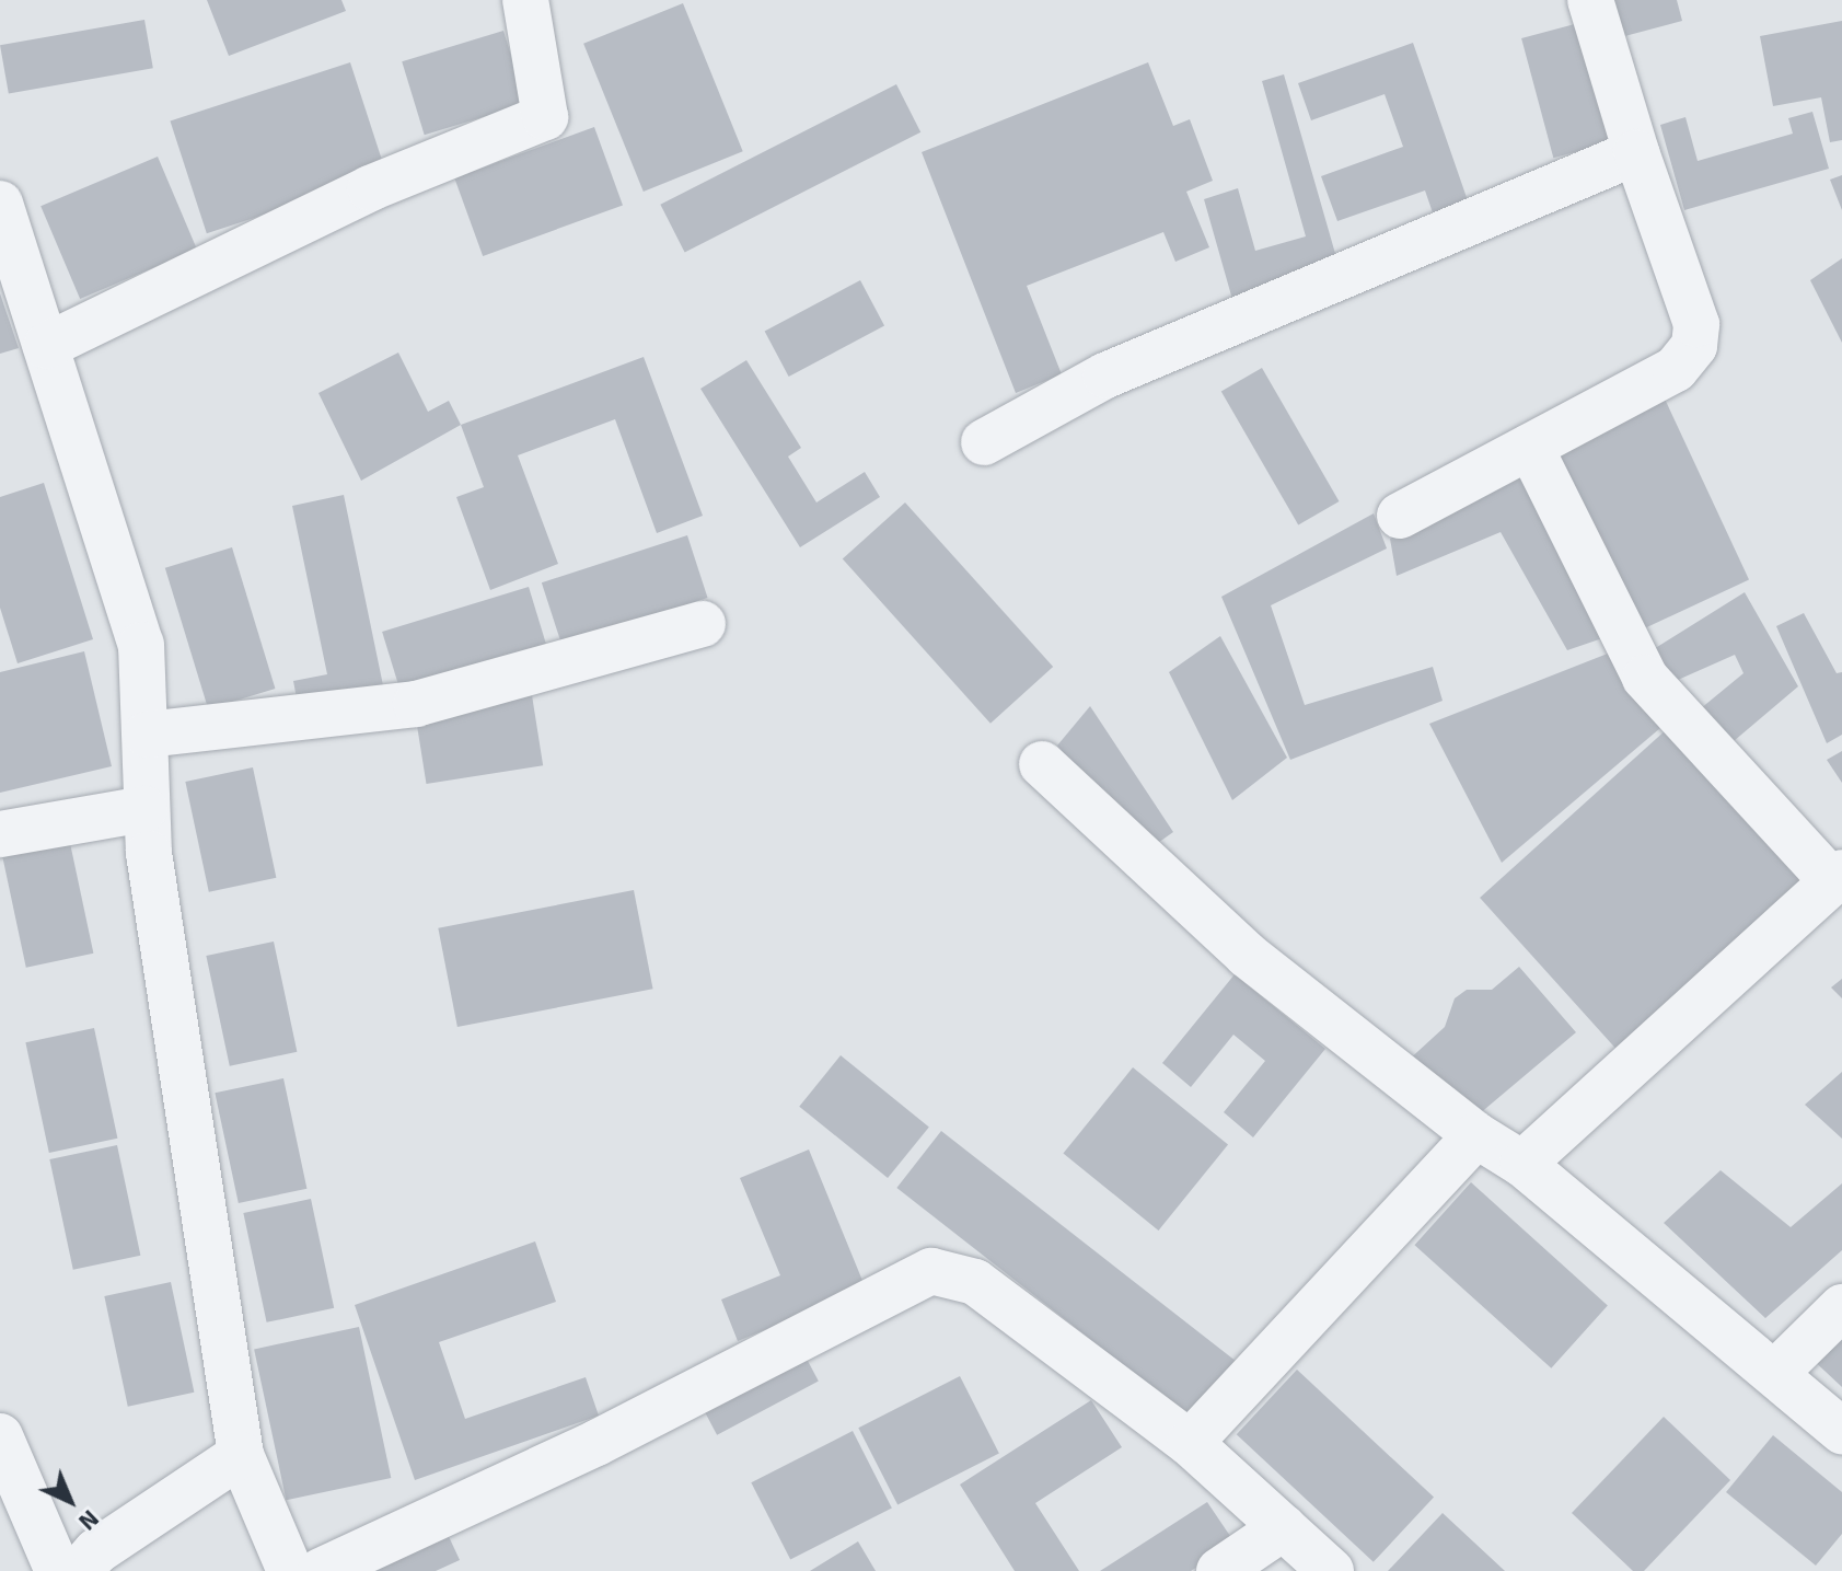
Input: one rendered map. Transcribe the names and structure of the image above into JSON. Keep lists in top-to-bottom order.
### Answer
{
  "north": "bottom right"
}
